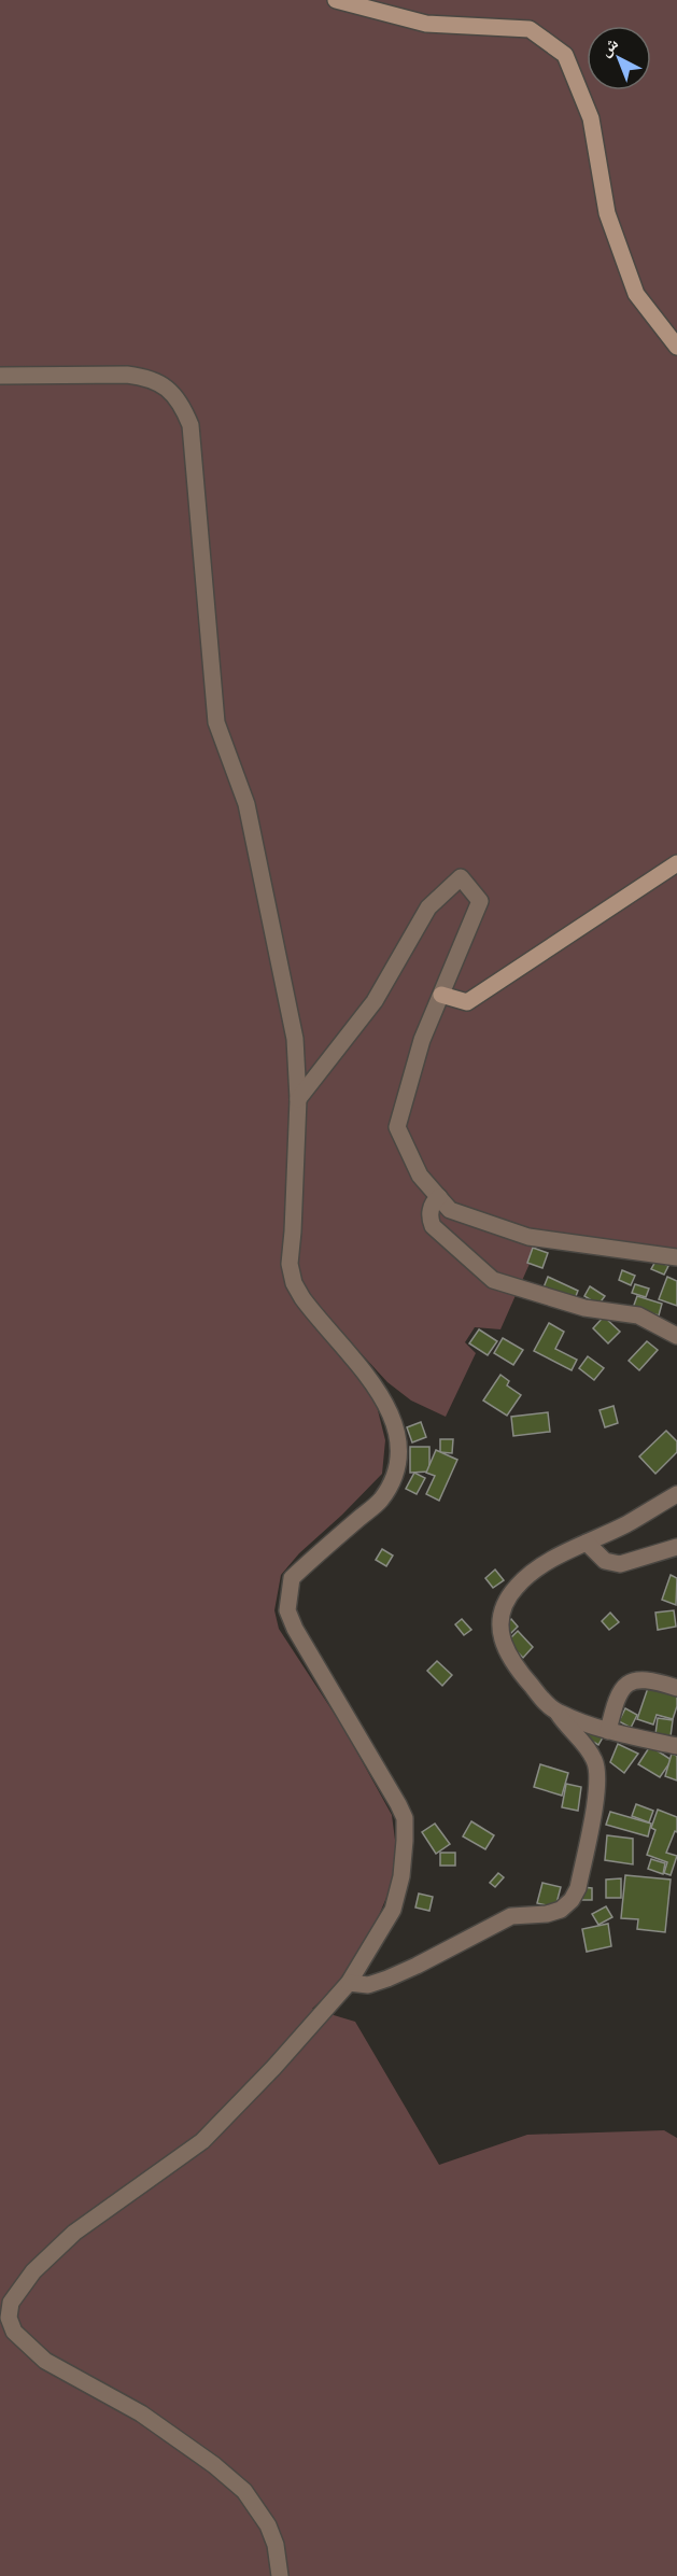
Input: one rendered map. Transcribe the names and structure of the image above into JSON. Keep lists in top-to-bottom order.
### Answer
{
  "north": "top left"
}
